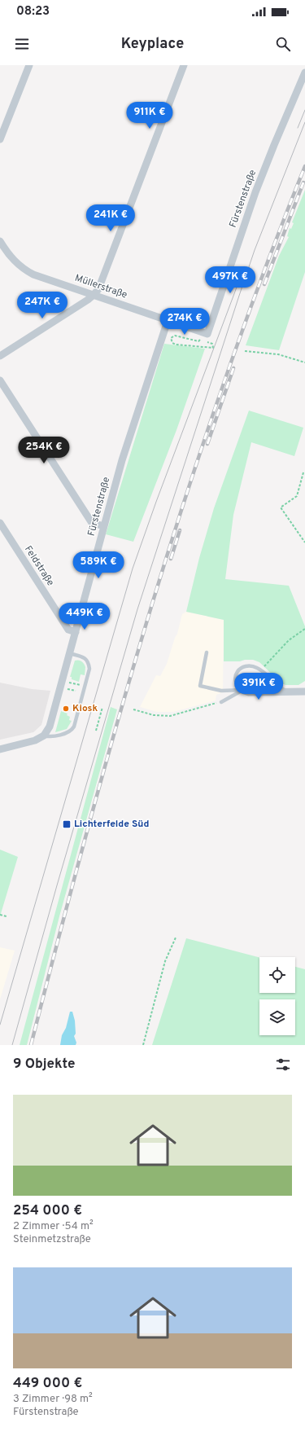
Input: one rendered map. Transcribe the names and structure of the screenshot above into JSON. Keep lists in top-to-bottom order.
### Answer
{
  "streets": {
    "street": ["Fürstenstraße", "Müllerstraße", "Feldstraße"]
  },
  "crossings": [
    ["Fürstenstraße", "Müllerstraße"],
    ["Fürstenstraße", "Feldstraße"]
  ],
  "places": {
    "other": ["Kiosk"],
    "transit": ["Lichterfelde Süd"]
  },
  "page": {
    "status": "08:23",
    "header": "Keyplace",
    "price": [
      "911K €",
      "241K €",
      "497K €",
      "247K €",
      "274K €",
      "254K €",
      "589K €",
      "449K €",
      "391K €"
    ],
    "heading": "9 Objekte",
    "list": [
      {
        "name": "254 000 €",
        "note": "2 Zimmer · 54 m² · Steinmetzstraße"
      },
      {
        "name": "449 000 €",
        "note": "3 Zimmer · 98 m² · Fürstenstraße"
      }
    ]
  }
}
